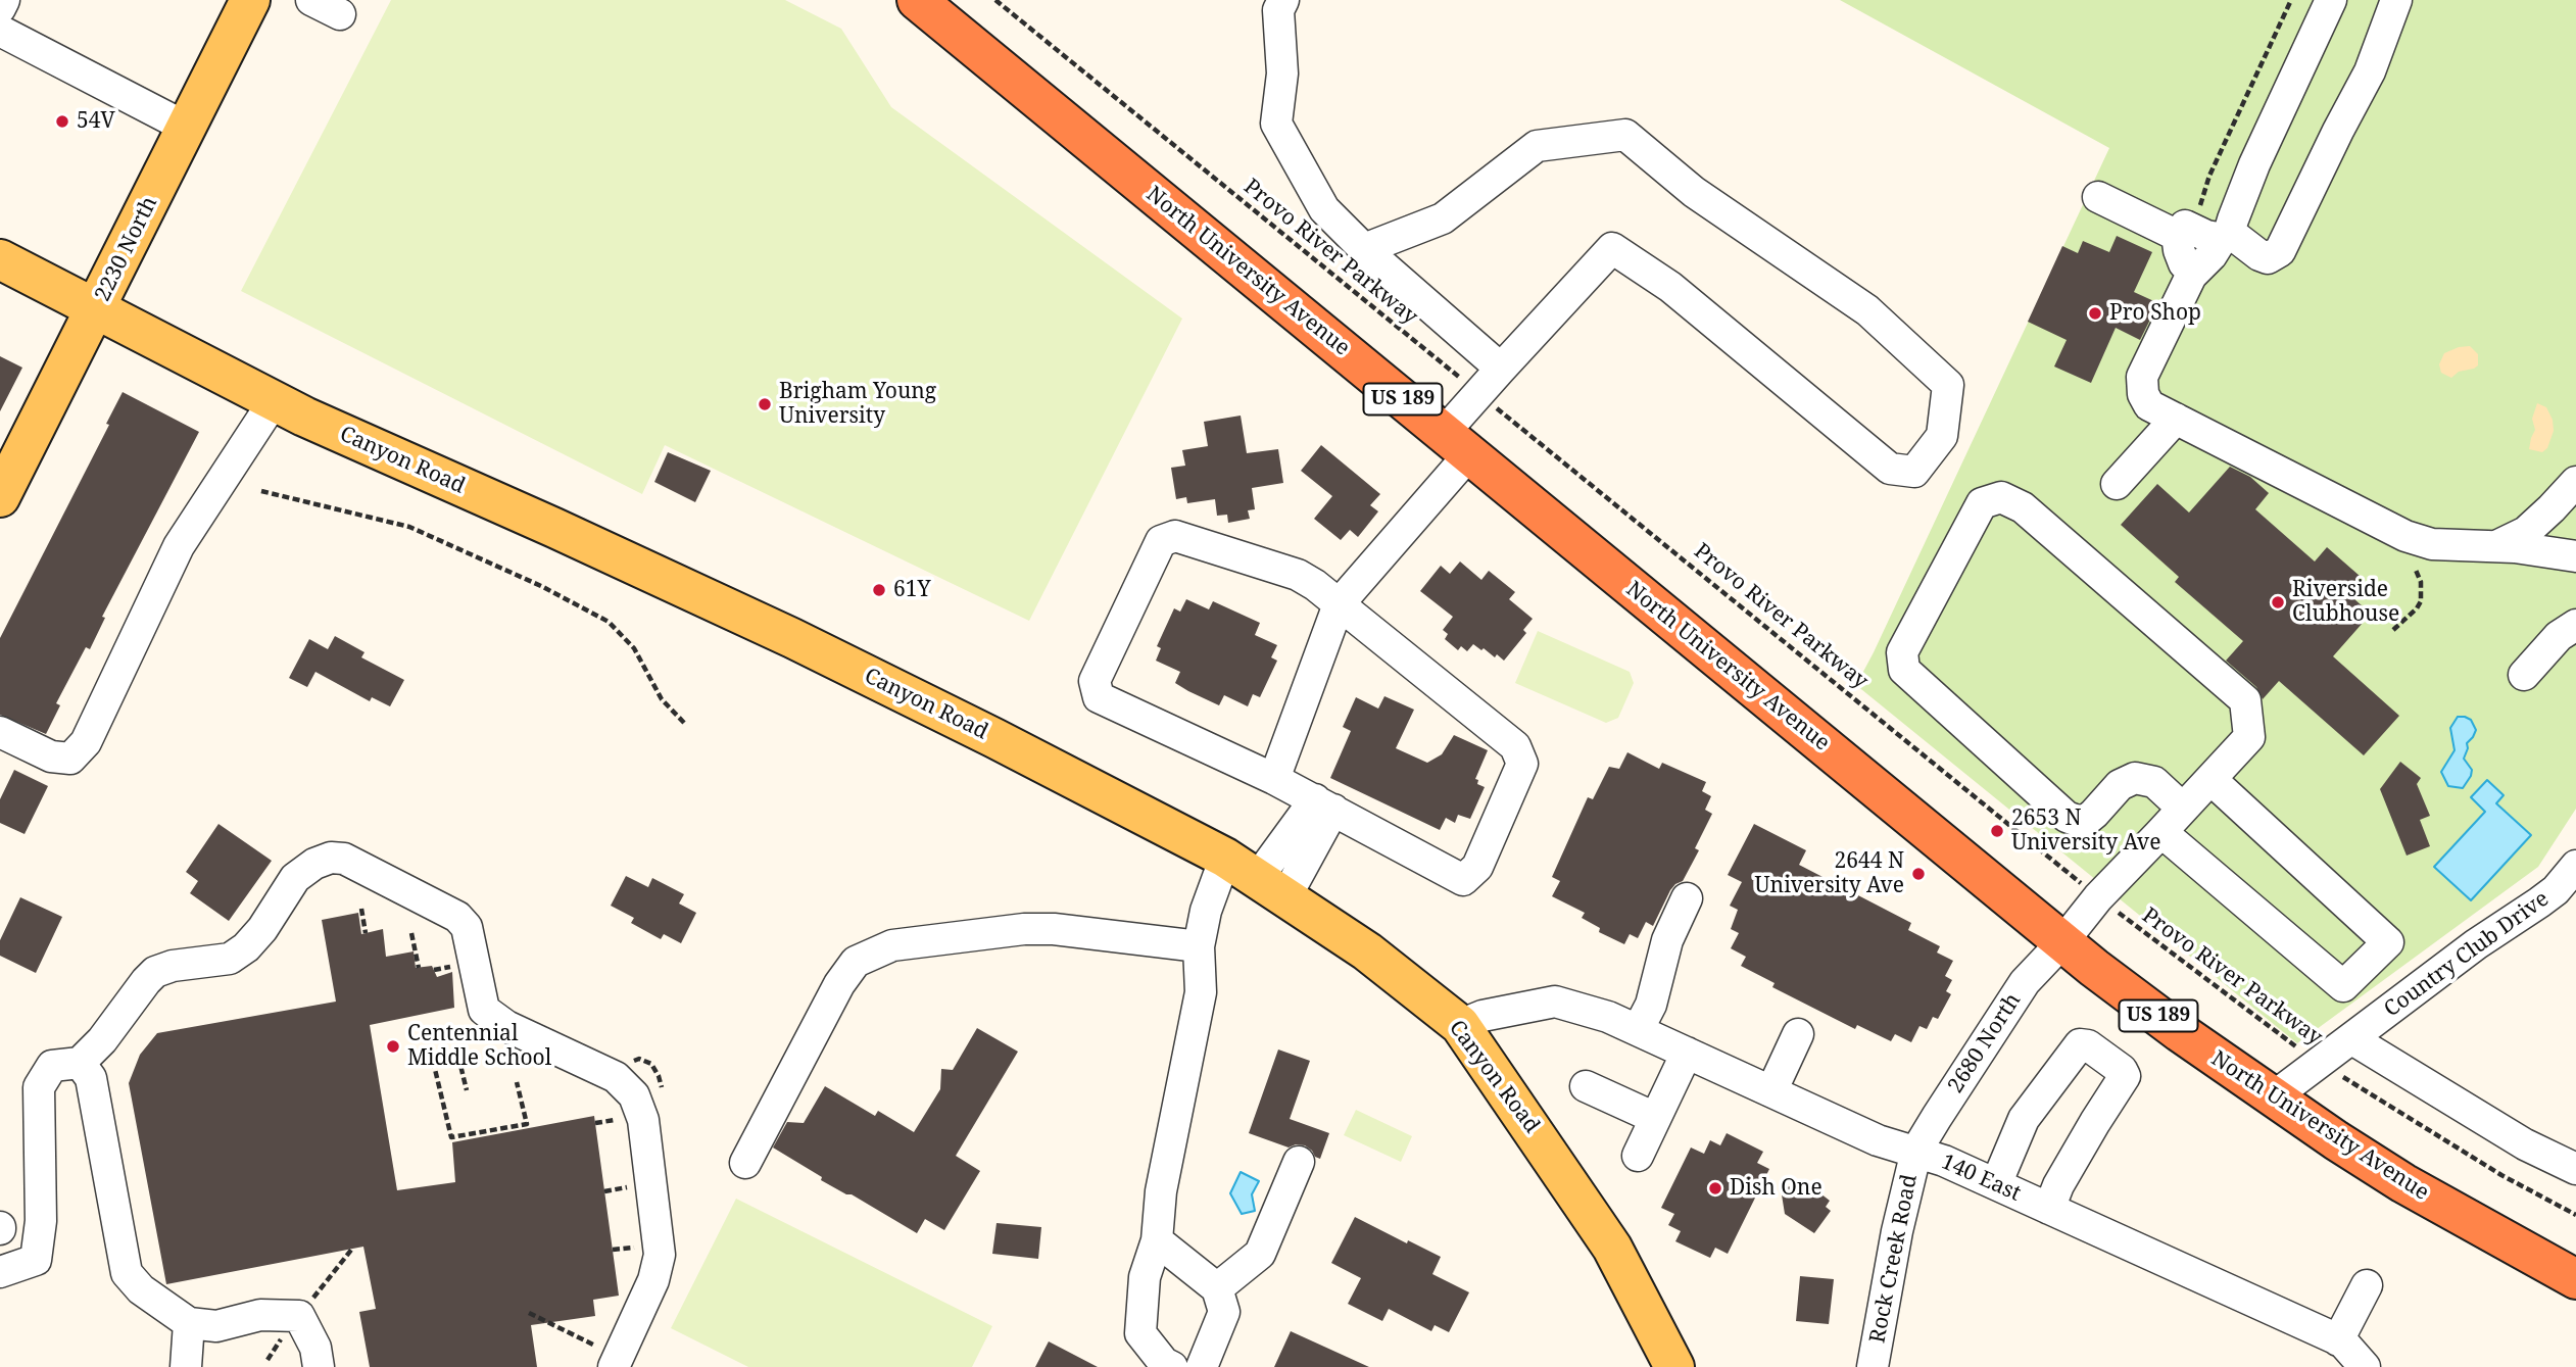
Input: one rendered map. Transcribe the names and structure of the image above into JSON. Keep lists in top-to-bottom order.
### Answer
{
  "streets": {
    "highway": ["North University Avenue", "US 189"],
    "main road": ["2230 North", "Canyon Road"],
    "street": [
      "Country Club Drive",
      "2680 North",
      "140 East",
      "Rock Creek Road"
    ],
    "path": ["Provo River Parkway"]
  },
  "crossings": [
    ["2230 North", "Canyon Road"],
    ["Provo River Parkway", "Country Club Drive"],
    ["Provo River Parkway", "2680 North"],
    ["North University Avenue", "Country Club Drive"],
    ["North University Avenue", "2680 North"],
    ["Canyon Road", "140 East"],
    ["2680 North", "140 East"],
    ["2680 North", "Rock Creek Road"],
    ["140 East", "Rock Creek Road"]
  ],
  "places": [
    "54V",
    "Pro Shop",
    "Brigham Young University",
    "61Y",
    "Riverside Clubhouse",
    "2653 N University Ave",
    "2644 N University Ave",
    "Centennial Middle School",
    "Dish One"
  ]
}
